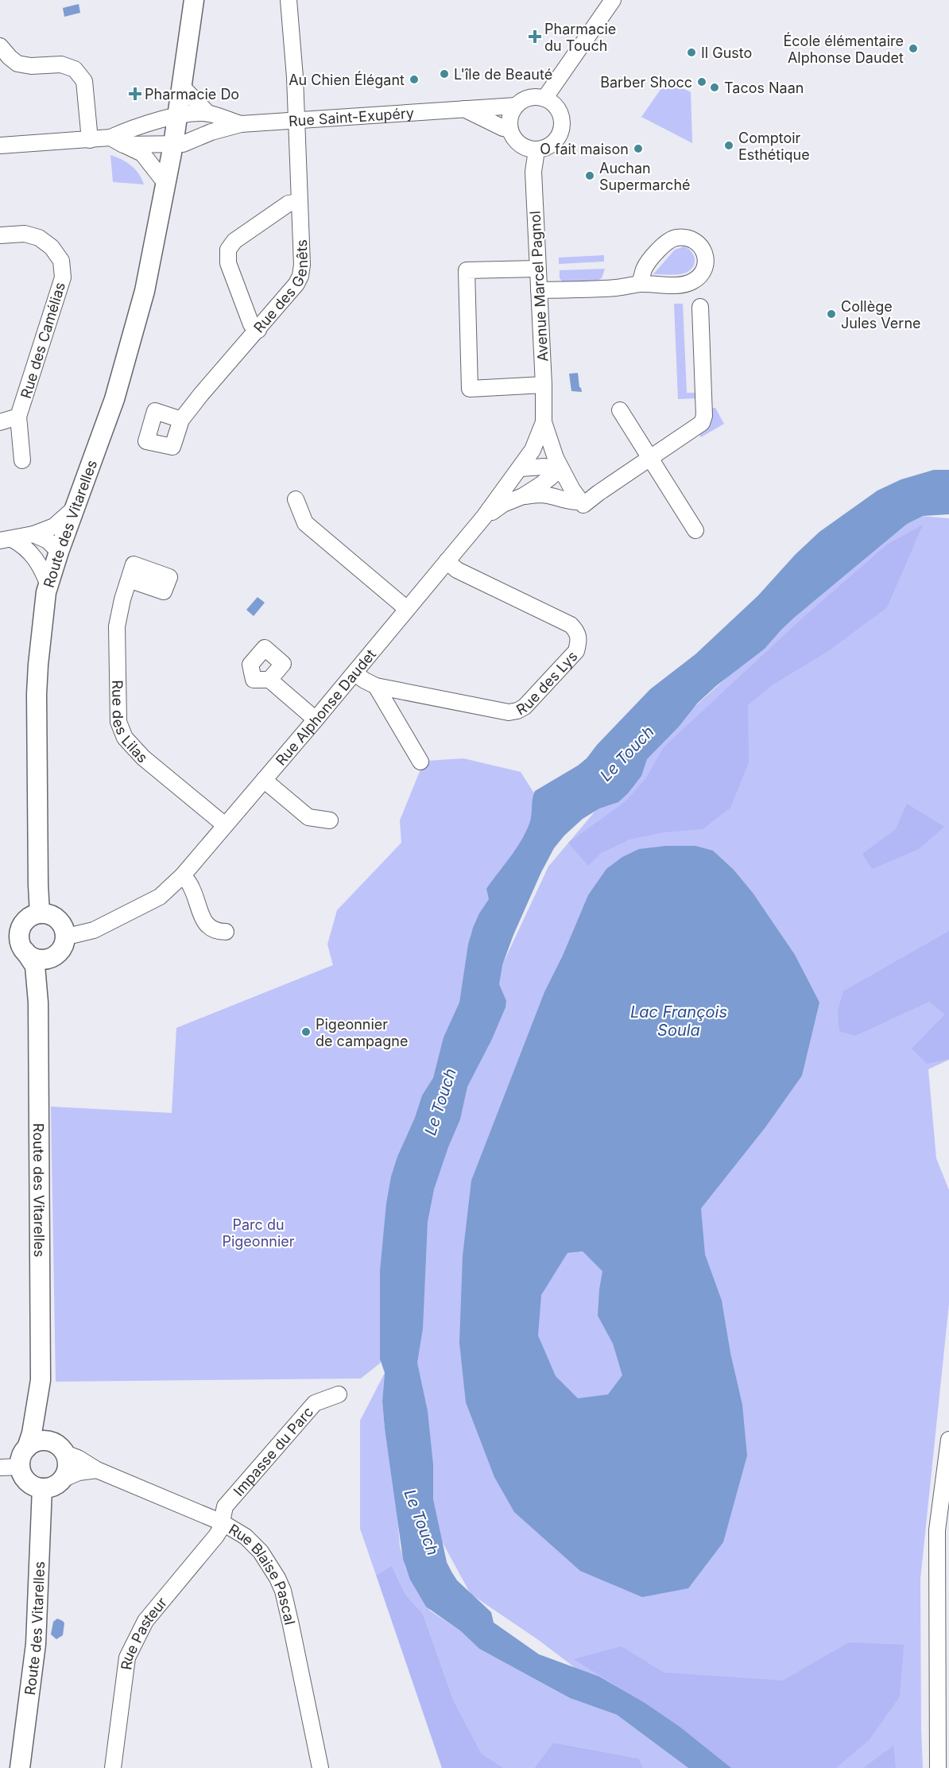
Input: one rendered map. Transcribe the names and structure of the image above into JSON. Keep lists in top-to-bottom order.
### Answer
{
  "streets": {
    "main road": ["Route des Vitarelles"],
    "street": [
      "Rue Saint-Exupéry",
      "Rue des Genêts",
      "Avenue Marcel Pagnol",
      "Rue des Camélias",
      "Rue des Lys",
      "Rue Alphonse Daudet",
      "Rue des Lilas",
      "Impasse du Parc",
      "Rue Blaise Pascal",
      "Rue Pasteur"
    ]
  },
  "crossings": [
    ["Rue Saint-Exupéry", "Rue des Genêts"],
    ["Rue Saint-Exupéry", "Avenue Marcel Pagnol"],
    ["Rue Saint-Exupéry", "Route des Vitarelles"],
    ["Avenue Marcel Pagnol", "Rue Alphonse Daudet"],
    ["Route des Vitarelles", "Rue Alphonse Daudet"],
    ["Route des Vitarelles", "Rue Blaise Pascal"],
    ["Rue des Lys", "Rue Alphonse Daudet"],
    ["Rue Alphonse Daudet", "Rue des Lilas"],
    ["Impasse du Parc", "Rue Blaise Pascal"],
    ["Impasse du Parc", "Rue Pasteur"],
    ["Rue Blaise Pascal", "Rue Pasteur"]
  ],
  "water": ["Le Touch", "Lac François Soula"],
  "parks": ["Parc du Pigeonnier"],
  "places": {
    "health": ["Pharmacie du Touch", "Pharmacie Do"],
    "other": [
      "École élémentaire Alphonse Daudet",
      "Il Gusto",
      "L'île de Beauté",
      "Au Chien Élégant",
      "Barber Shocc",
      "Tacos Naan",
      "Comptoir Esthétique",
      "O fait maison",
      "Auchan Supermarché",
      "Collège Jules Verne",
      "Pigeonnier de campagne"
    ]
  }
}
